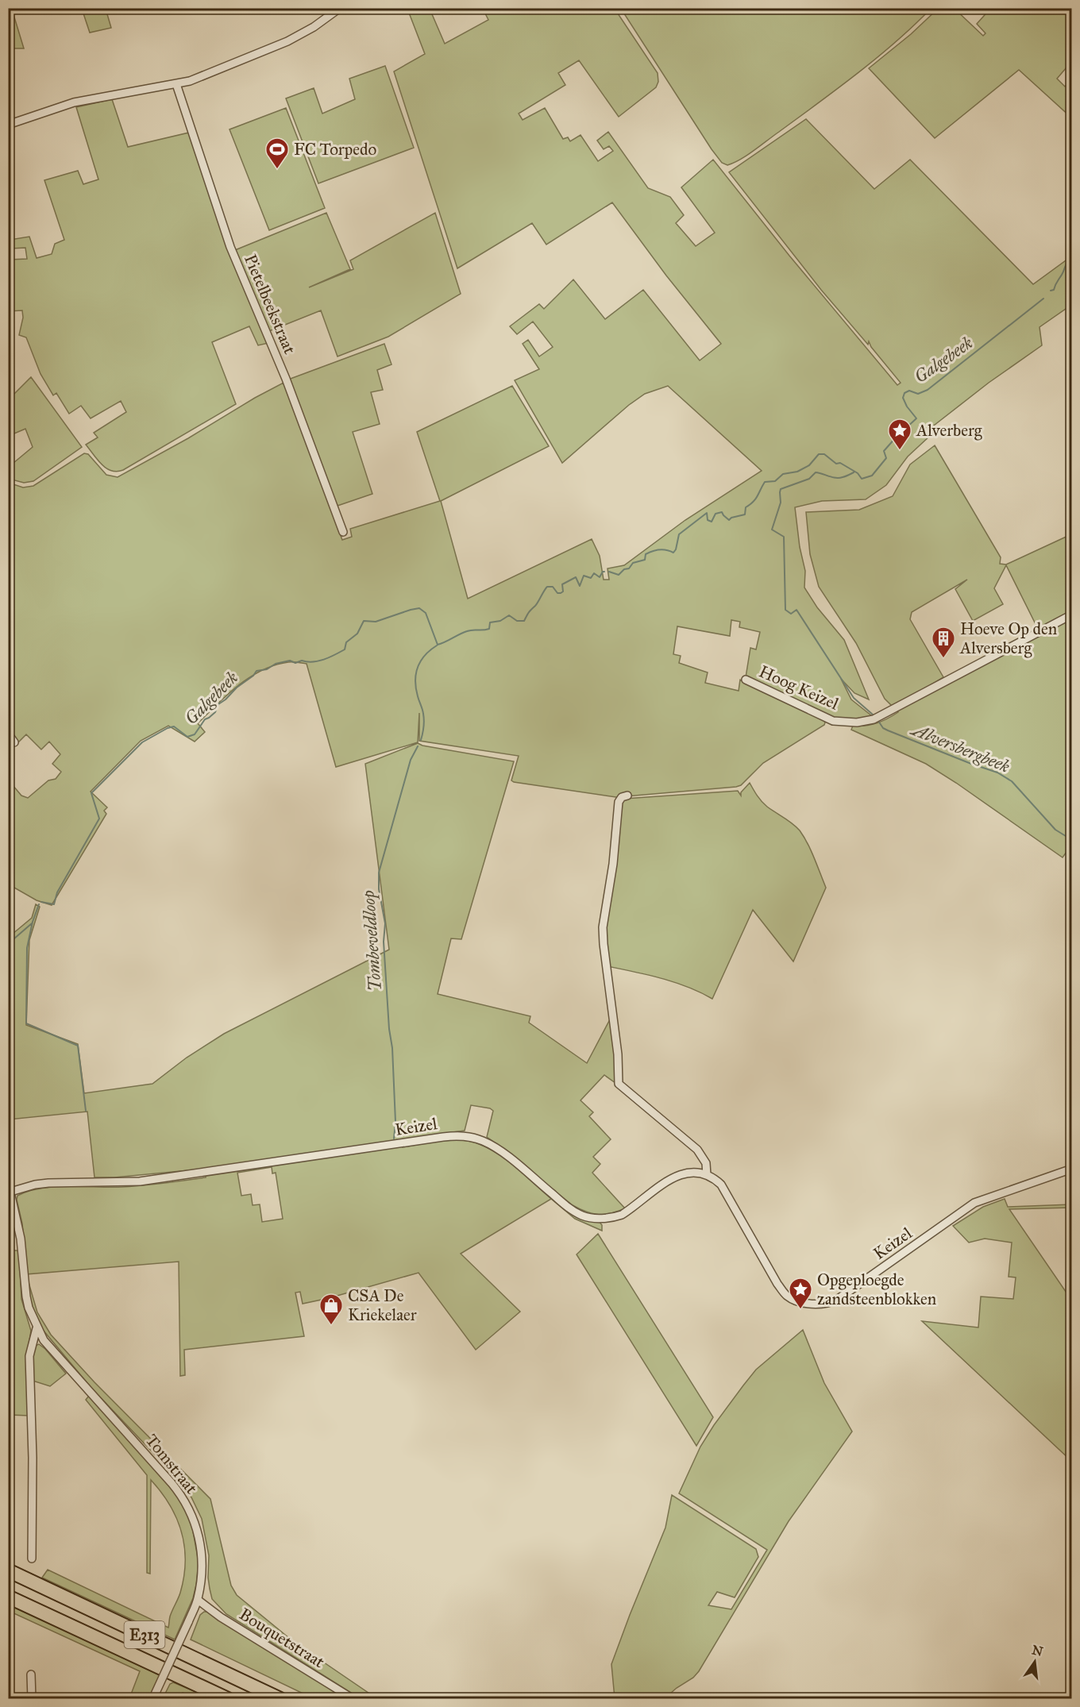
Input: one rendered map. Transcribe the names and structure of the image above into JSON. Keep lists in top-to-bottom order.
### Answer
{
  "streets": {
    "highway": ["E313"],
    "street": [
      "Pietelbeekstraat",
      "Hoog Keizel",
      "Keizel",
      "Tomstraat",
      "Bouquetstraat"
    ]
  },
  "crossings": [
    ["Keizel", "Tomstraat"],
    ["Tomstraat", "Bouquetstraat"]
  ],
  "water": ["Galgebeek", "Alversbergbeek", "Tombeveldloop"],
  "places": {
    "sports": ["FC Torpedo"],
    "place": ["Alverberg", "Opgeploegde zandsteenblokken"],
    "building": ["Hoeve Op den Alversberg"],
    "shop": ["CSA De Kriekelaer"]
  },
  "north": "top"
}
